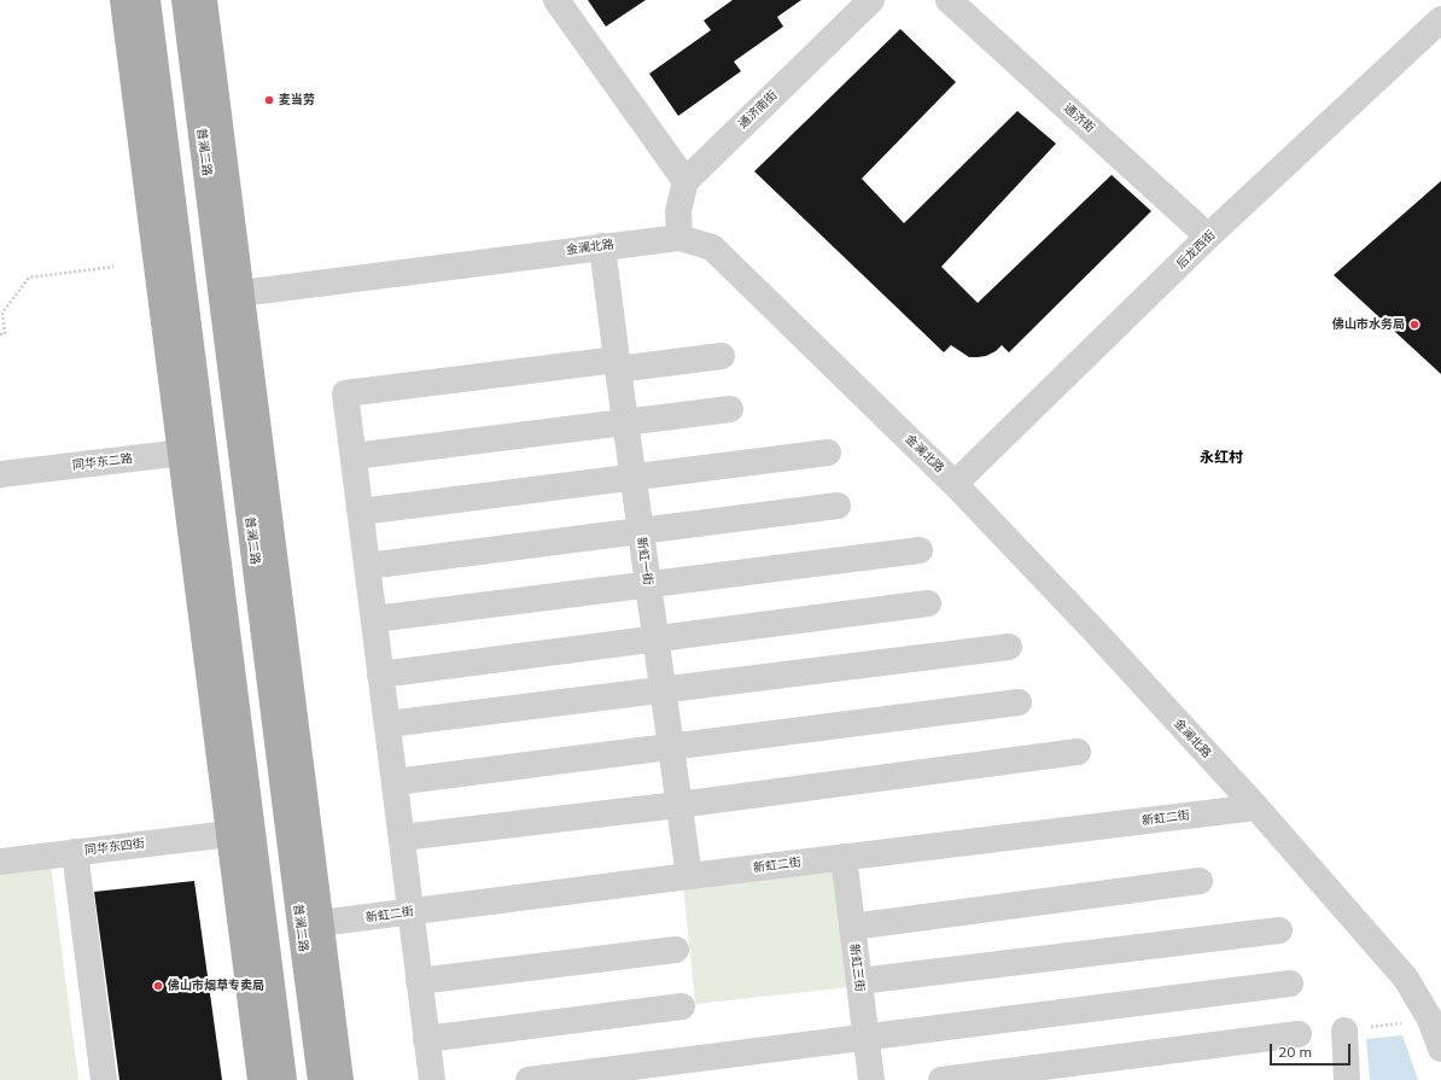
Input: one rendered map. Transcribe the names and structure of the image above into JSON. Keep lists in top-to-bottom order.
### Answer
{
  "streets": {
    "main road": ["普澜二路"],
    "street": [
      "通济南街",
      "通济街",
      "金澜北路",
      "后龙西街",
      "同华东二路",
      "新虹一街",
      "新虹二街",
      "同华东四街",
      "新虹三街"
    ]
  },
  "crossings": [
    ["通济街", "后龙西街"],
    ["普澜二路", "金澜北路"],
    ["普澜二路", "新虹二街"],
    ["金澜北路", "后龙西街"],
    ["金澜北路", "新虹一街"],
    ["金澜北路", "新虹二街"],
    ["新虹一街", "新虹二街"],
    ["新虹二街", "新虹三街"]
  ],
  "districts": ["永红村"],
  "places": ["麦当劳", "佛山市水务局", "佛山市烟草专卖局"],
  "scale_bar": "20 m"
}
